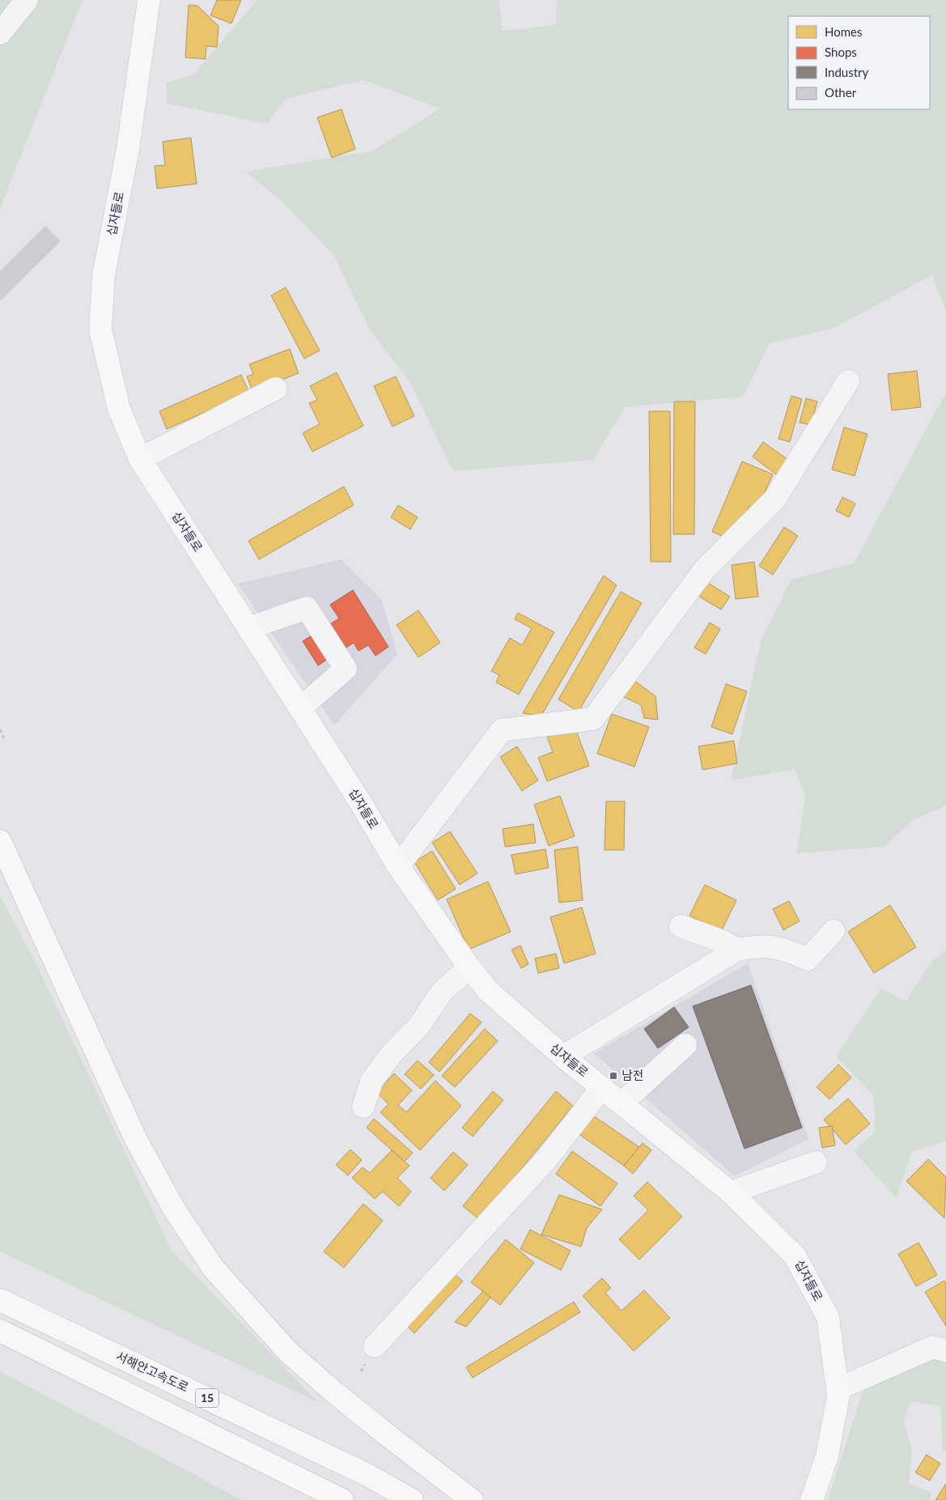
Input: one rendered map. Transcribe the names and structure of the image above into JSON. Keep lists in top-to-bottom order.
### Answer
{
  "streets": {
    "main road": ["십자들로", "서해안고속도로", "15"]
  },
  "places": {
    "transit": ["남전"]
  },
  "legend": [
    "Homes",
    "Shops",
    "Industry",
    "Other"
  ]
}
